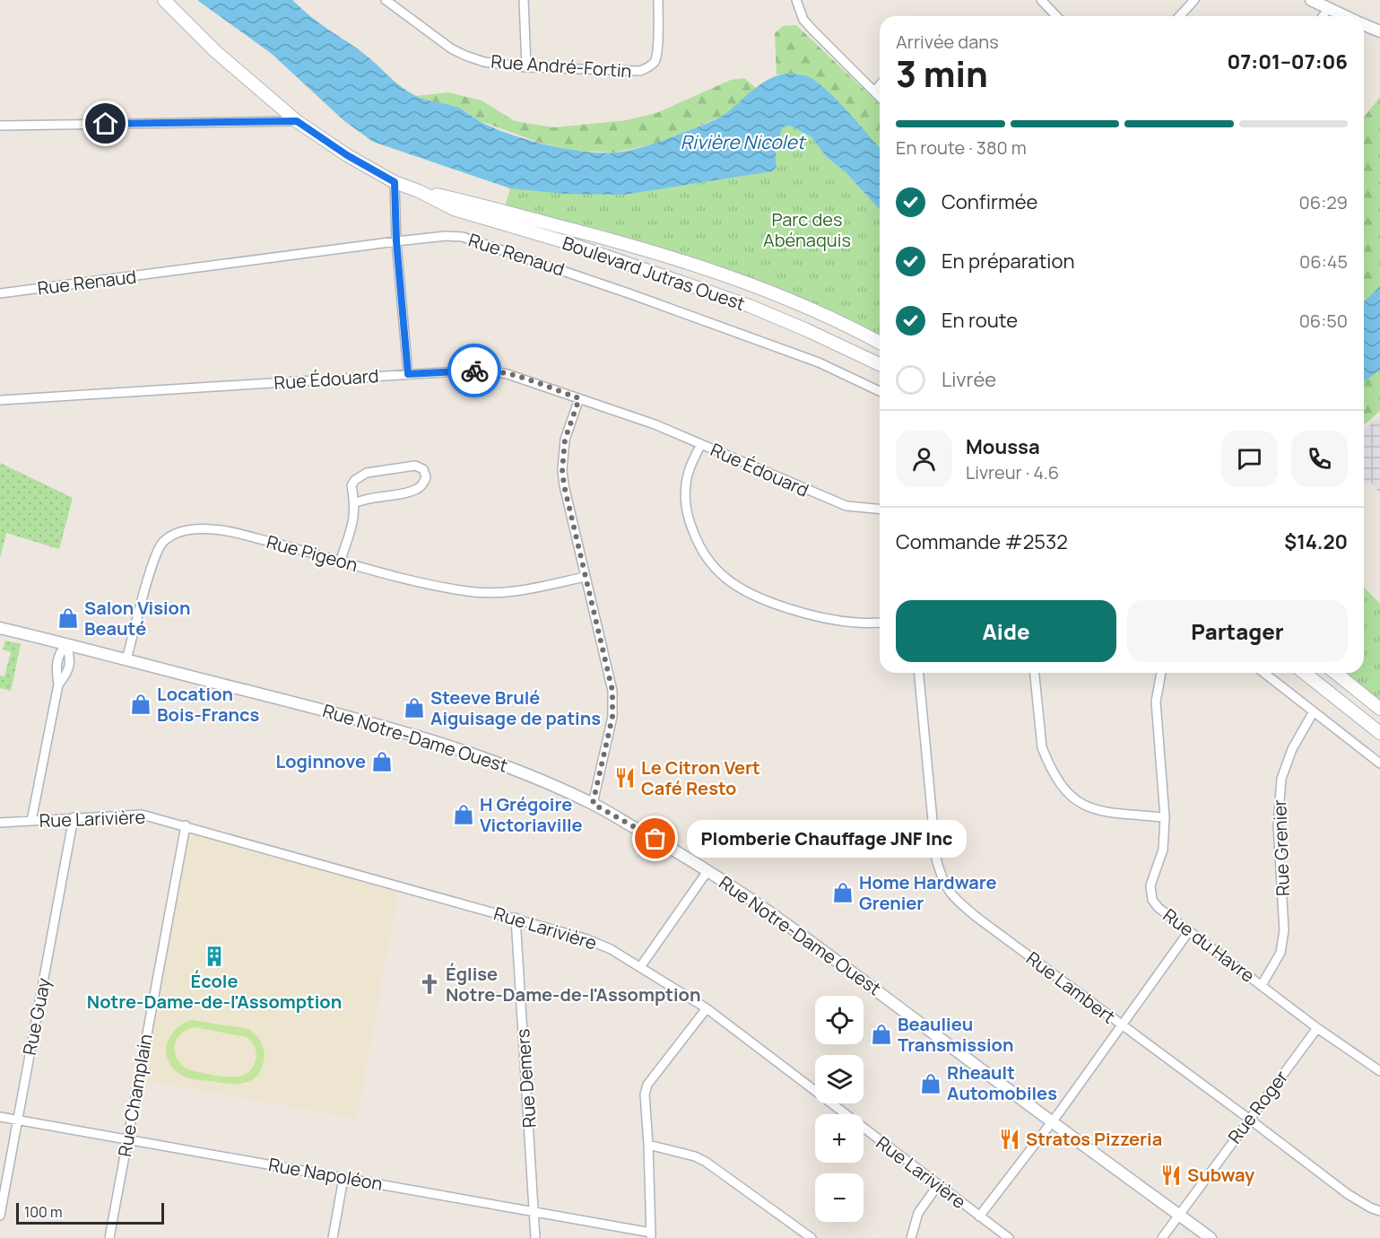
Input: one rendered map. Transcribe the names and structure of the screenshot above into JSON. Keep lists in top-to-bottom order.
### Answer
{
  "streets": {
    "main road": ["Boulevard Jutras Ouest"],
    "street": [
      "Rue André-Fortin",
      "Rue Renaud",
      "Rue Édouard",
      "Rue Pigeon",
      "Rue Notre-Dame Ouest",
      "Rue Larivière",
      "Rue Grenier",
      "Rue du Havre",
      "Rue Lambert",
      "Rue Guay",
      "Rue Demers",
      "Rue Champlain",
      "Rue Roger",
      "Rue Napoléon"
    ]
  },
  "crossings": [
    ["Rue Pigeon", "Rue Notre-Dame Ouest"],
    ["Rue Notre-Dame Ouest", "Rue Roger"],
    ["Rue Larivière", "Rue Guay"],
    ["Rue Larivière", "Rue Demers"],
    ["Rue Larivière", "Rue Champlain"],
    ["Rue Grenier", "Rue du Havre"],
    ["Rue du Havre", "Rue Roger"],
    ["Rue Lambert", "Rue Roger"],
    ["Rue Guay", "Rue Napoléon"],
    ["Rue Demers", "Rue Napoléon"],
    ["Rue Champlain", "Rue Napoléon"]
  ],
  "water": ["Rivière Nicolet"],
  "parks": ["Parc des Abénaquis"],
  "places": {
    "shop": [
      "Salon Vision Beauté",
      "Location Bois-Francs",
      "Steeve Brulé Aiguisage de patins",
      "Loginnove",
      "H Grégoire Victoriaville",
      "Home Hardware Grenier",
      "Beaulieu Transmission",
      "Rheault Automobiles"
    ],
    "restaurant": ["Le Citron Vert Café Resto", "Stratos Pizzeria", "Subway"],
    "other": ["Plomberie Chauffage JNF Inc"],
    "building": ["École Notre-Dame-de-l'Assomption"],
    "church": ["Église Notre-Dame-de-l'Assomption"]
  },
  "scale_bar": "100 m",
  "page": {
    "heading": ["3 min", "Arrivée dans", "07:01–07:06"],
    "panel": [
      "Moussa",
      "Livreur · 4.6",
      "Commande #2532",
      "$14.20"
    ],
    "bar": "En route · 380 m",
    "list": [
      ["Confirmée", "06:29"],
      ["En préparation", "06:45"],
      ["En route", "06:50"],
      "Livrée"
    ],
    "buttons": ["Aide", "Partager"],
    "bubble": "Plomberie Chauffage JNF Inc",
    "map_buttons": ["+", "−"],
    "scale": "100 m"
  }
}
